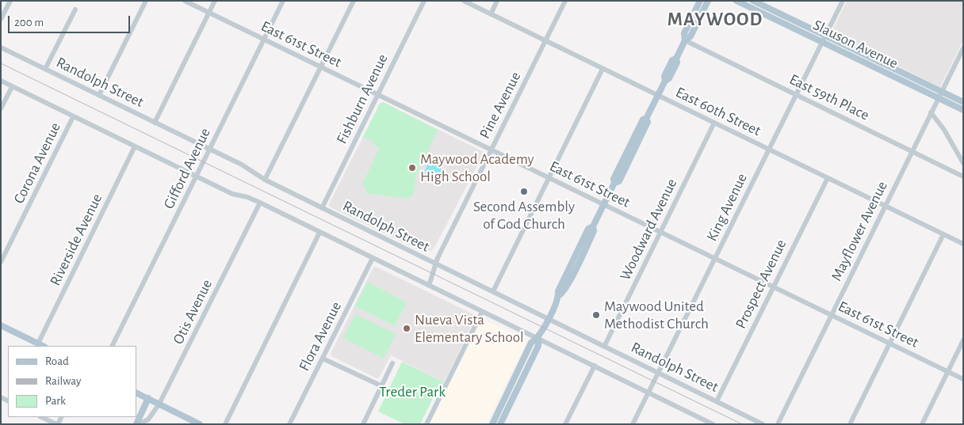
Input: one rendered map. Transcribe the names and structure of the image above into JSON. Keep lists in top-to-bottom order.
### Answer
{
  "streets": {
    "main road": ["Slauson Avenue"],
    "street": [
      "East 61st Street",
      "Randolph Street",
      "East 59th Place",
      "Fishburn Avenue",
      "Pine Avenue",
      "East 60th Street",
      "Corona Avenue",
      "Gifford Avenue",
      "King Avenue",
      "Woodward Avenue",
      "Mayflower Avenue",
      "Riverside Avenue",
      "Prospect Avenue",
      "Otis Avenue",
      "Flora Avenue"
    ]
  },
  "crossings": [
    ["East 61st Street", "Fishburn Avenue"],
    ["East 61st Street", "Pine Avenue"],
    ["East 61st Street", "Gifford Avenue"],
    ["East 61st Street", "King Avenue"],
    ["East 61st Street", "Woodward Avenue"],
    ["East 61st Street", "Mayflower Avenue"],
    ["East 61st Street", "Prospect Avenue"],
    ["Slauson Avenue", "King Avenue"],
    ["Slauson Avenue", "Mayflower Avenue"],
    ["Randolph Street", "Fishburn Avenue"],
    ["Randolph Street", "Pine Avenue"],
    ["Randolph Street", "Gifford Avenue"],
    ["Randolph Street", "King Avenue"],
    ["Randolph Street", "Woodward Avenue"],
    ["Randolph Street", "Prospect Avenue"],
    ["East 59th Place", "King Avenue"],
    ["East 59th Place", "Mayflower Avenue"],
    ["Pine Avenue", "East 60th Street"],
    ["East 60th Street", "King Avenue"],
    ["East 60th Street", "Woodward Avenue"],
    ["East 60th Street", "Mayflower Avenue"],
    ["East 60th Street", "Prospect Avenue"]
  ],
  "districts": ["MAYWOOD"],
  "parks": ["Treder Park"],
  "places": [
    "Maywood Academy High School",
    "Second Assembly of God Church",
    "Maywood United Methodist Church",
    "Nueva Vista Elementary School"
  ],
  "legend": ["Road", "Railway", "Park"],
  "scale_bar": "200 m"
}
